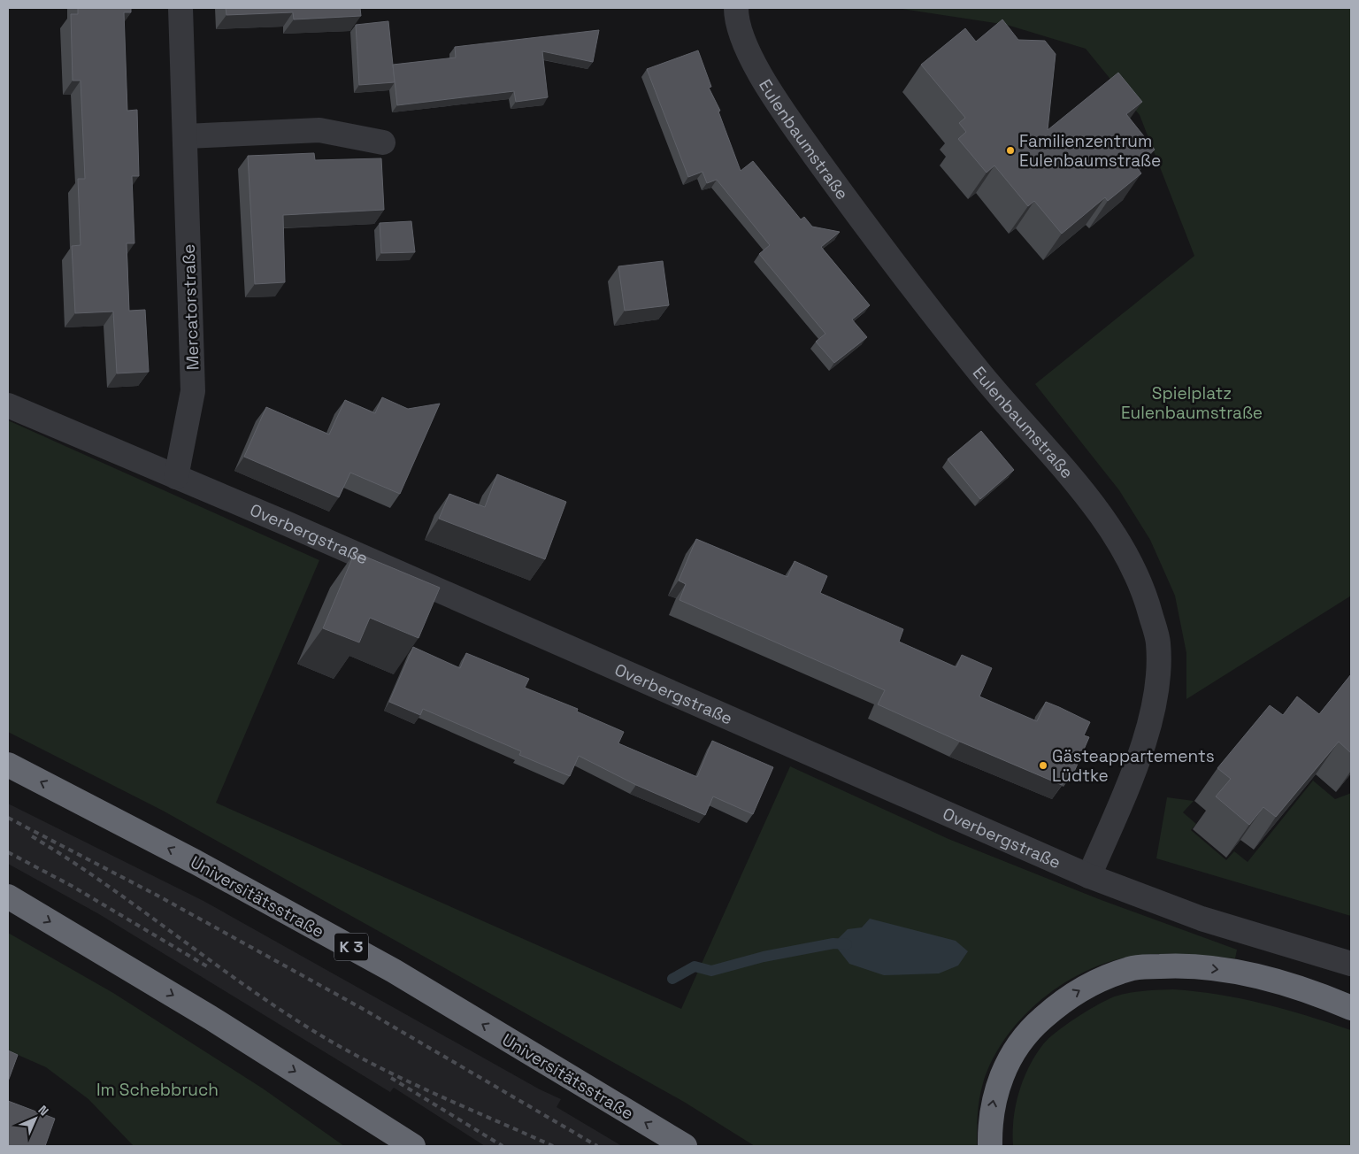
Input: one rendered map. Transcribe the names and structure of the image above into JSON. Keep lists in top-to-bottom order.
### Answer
{
  "streets": {
    "highway": ["Universitätsstraße", "K 3"],
    "street": ["Eulenbaumstraße", "Mercatorstraße", "Overbergstraße"]
  },
  "crossings": [
    ["Eulenbaumstraße", "Overbergstraße"],
    ["Mercatorstraße", "Overbergstraße"]
  ],
  "parks": ["Spielplatz Eulenbaumstraße", "Im Schebbruch"],
  "places": ["Familienzentrum Eulenbaumstraße", "Gästeappartements Lüdtke"],
  "north": "top right"
}
